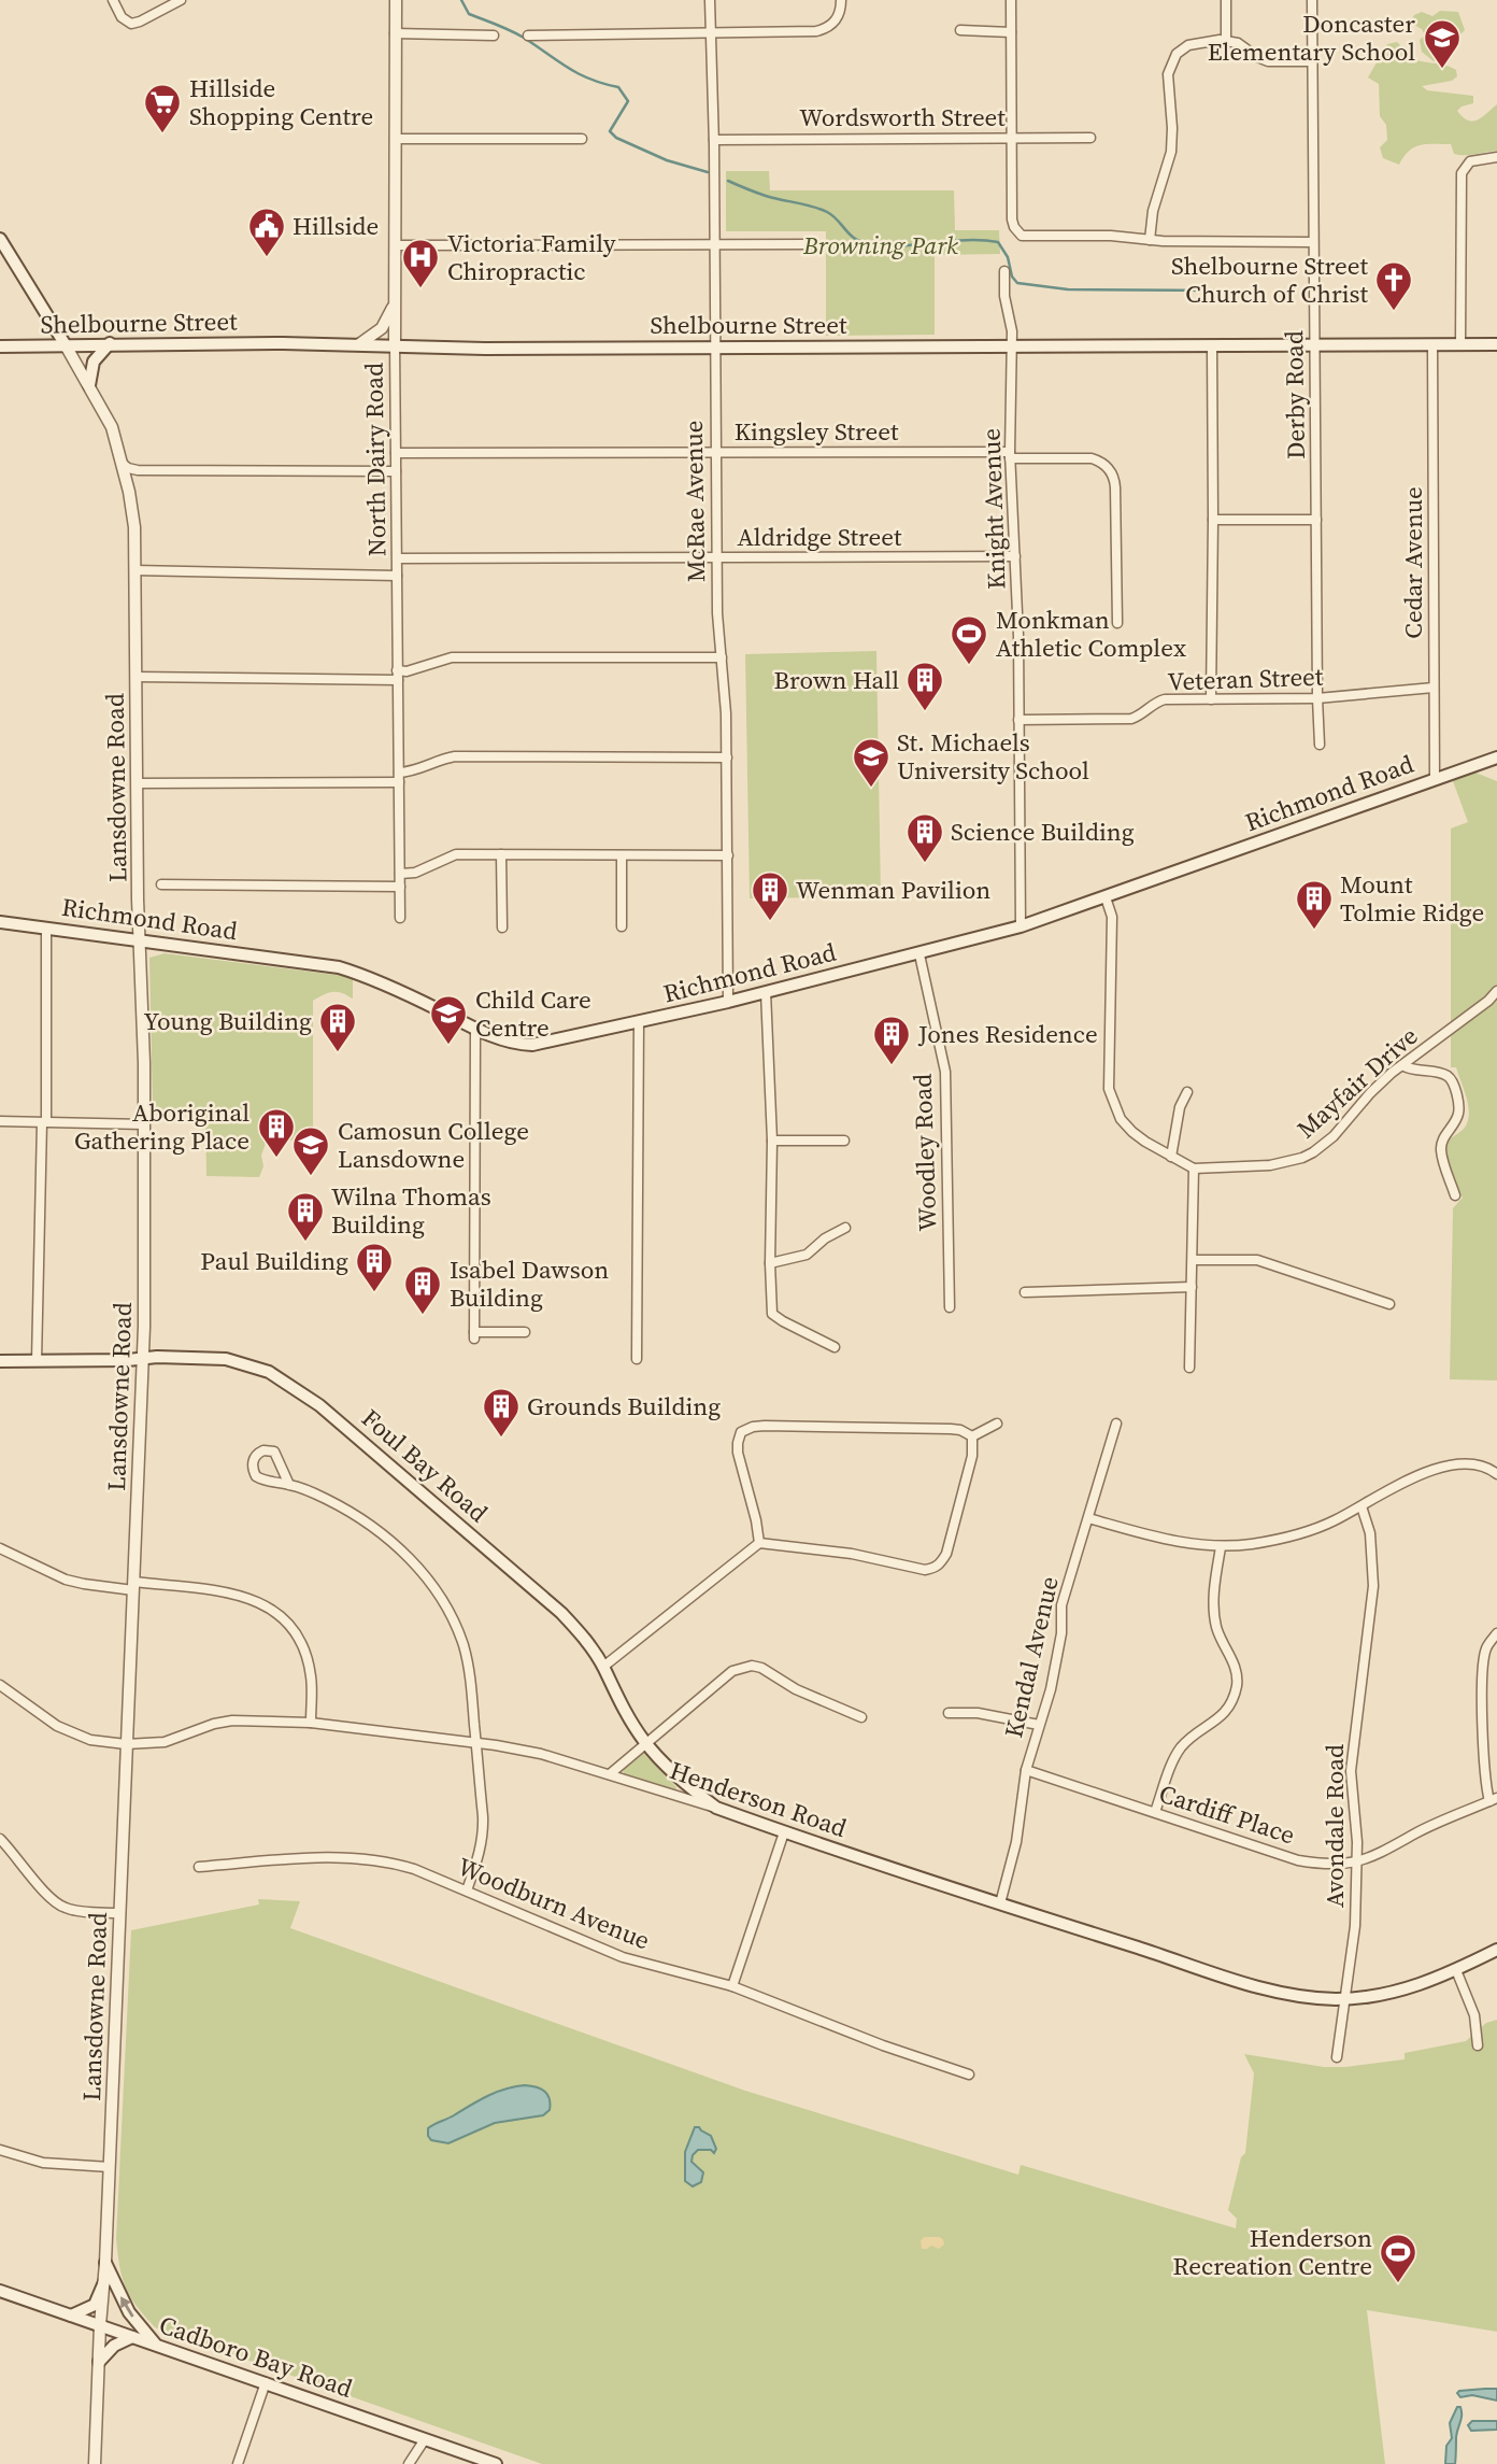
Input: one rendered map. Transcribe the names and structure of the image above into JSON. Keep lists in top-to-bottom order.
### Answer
{
  "streets": {
    "main road": [
      "Shelbourne Street",
      "Richmond Road",
      "Foul Bay Road",
      "Henderson Road",
      "Cadboro Bay Road"
    ],
    "street": [
      "Wordsworth Street",
      "Derby Road",
      "Kingsley Street",
      "North Dairy Road",
      "McRae Avenue",
      "Knight Avenue",
      "Aldridge Street",
      "Cedar Avenue",
      "Veteran Street",
      "Lansdowne Road",
      "Mayfair Drive",
      "Woodley Road",
      "Kendal Avenue",
      "Cardiff Place",
      "Avondale Road",
      "Woodburn Avenue"
    ]
  },
  "crossings": [
    ["Wordsworth Street", "McRae Avenue"],
    ["Shelbourne Street", "Derby Road"],
    ["Shelbourne Street", "North Dairy Road"],
    ["Shelbourne Street", "McRae Avenue"],
    ["Shelbourne Street", "Knight Avenue"],
    ["Shelbourne Street", "Cedar Avenue"],
    ["Shelbourne Street", "Lansdowne Road"],
    ["Derby Road", "Veteran Street"],
    ["Kingsley Street", "North Dairy Road"],
    ["Kingsley Street", "McRae Avenue"],
    ["Kingsley Street", "Knight Avenue"],
    ["North Dairy Road", "Aldridge Street"],
    ["McRae Avenue", "Aldridge Street"],
    ["McRae Avenue", "Richmond Road"],
    ["Knight Avenue", "Aldridge Street"],
    ["Knight Avenue", "Veteran Street"],
    ["Knight Avenue", "Richmond Road"],
    ["Cedar Avenue", "Veteran Street"],
    ["Cedar Avenue", "Richmond Road"],
    ["Lansdowne Road", "Richmond Road"],
    ["Lansdowne Road", "Foul Bay Road"],
    ["Lansdowne Road", "Henderson Road"],
    ["Lansdowne Road", "Cadboro Bay Road"],
    ["Richmond Road", "Woodley Road"],
    ["Foul Bay Road", "Henderson Road"],
    ["Kendal Avenue", "Henderson Road"],
    ["Kendal Avenue", "Cardiff Place"],
    ["Henderson Road", "Avondale Road"],
    ["Cardiff Place", "Avondale Road"]
  ],
  "parks": ["Browning Park"],
  "places": {
    "school or university": [
      "Doncaster Elementary School",
      "St. Michaels University School",
      "Child Care Centre",
      "Camosun College Lansdowne"
    ],
    "supermarket": ["Hillside Shopping Centre"],
    "public building": ["Hillside"],
    "hospital": ["Victoria Family Chiropractic"],
    "church": ["Shelbourne Street Church of Christ"],
    "sports": ["Monkman Athletic Complex", "Henderson Recreation Centre"],
    "building": [
      "Brown Hall",
      "Science Building",
      "Wenman Pavilion",
      "Mount Tolmie Ridge",
      "Young Building",
      "Jones Residence",
      "Aboriginal Gathering Place",
      "Wilna Thomas Building",
      "Paul Building",
      "Isabel Dawson Building",
      "Grounds Building"
    ]
  }
}
